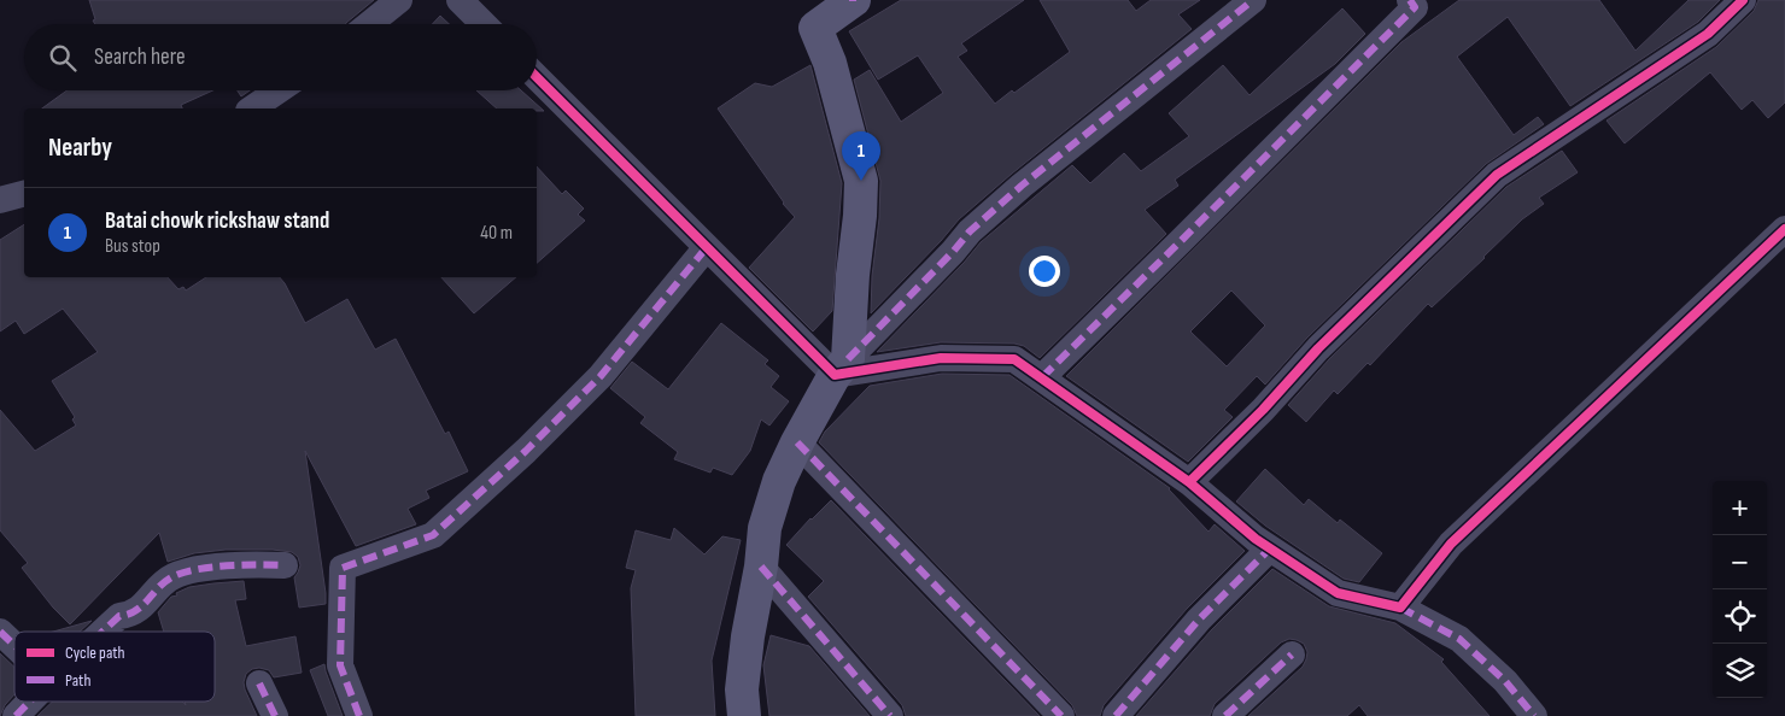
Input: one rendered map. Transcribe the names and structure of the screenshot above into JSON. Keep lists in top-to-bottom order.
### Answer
{
  "legend": ["Cycle path", "Path"],
  "page": {
    "search": "Search here",
    "heading": "Nearby",
    "pins": "1",
    "list": [
      {
        "mark": "1",
        "name": "Batai chowk rickshaw stand",
        "note": "Bus stop",
        "value": "40 m"
      }
    ],
    "map_buttons": ["+", "−"]
  }
}
